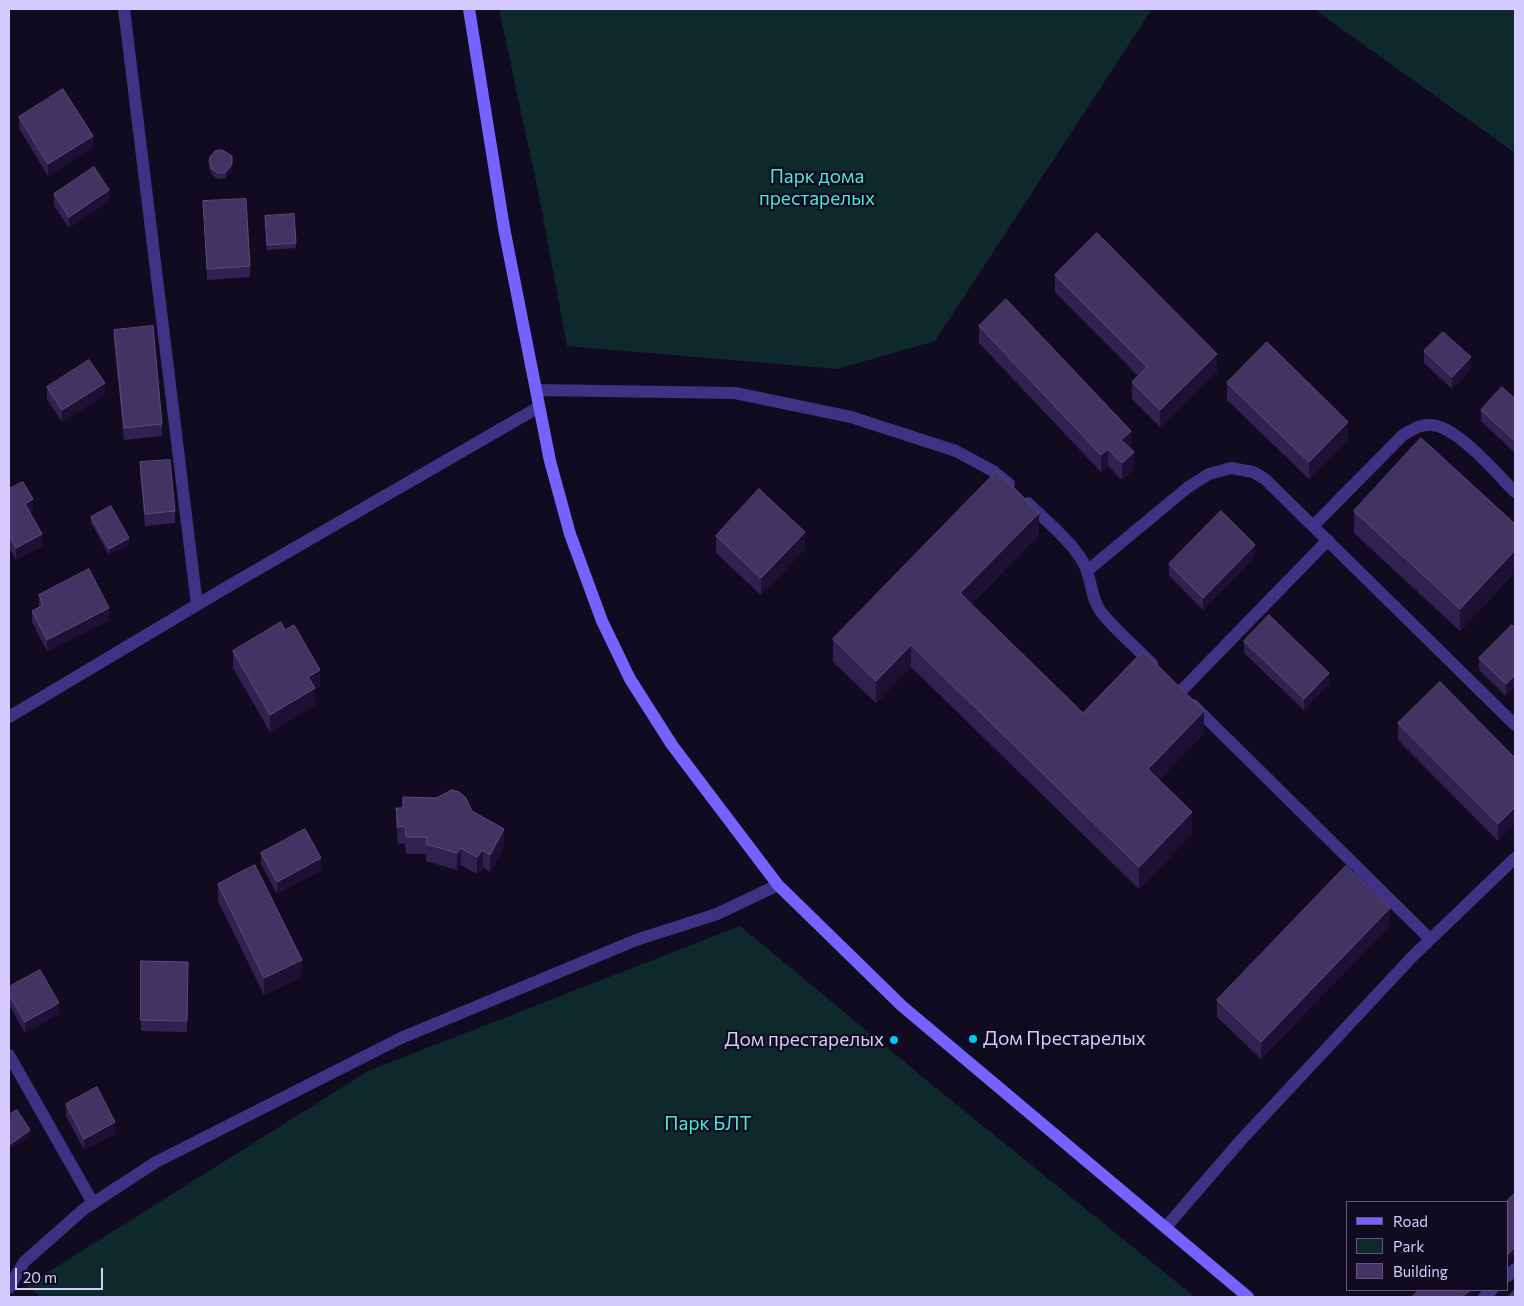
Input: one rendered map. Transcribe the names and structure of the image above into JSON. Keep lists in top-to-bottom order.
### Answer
{
  "parks": ["Парк дома престарелых", "Парк БЛТ"],
  "places": ["Дом Престарелых", "Дом престарелых"],
  "legend": ["Road", "Park", "Building"],
  "scale_bar": "20 m"
}
